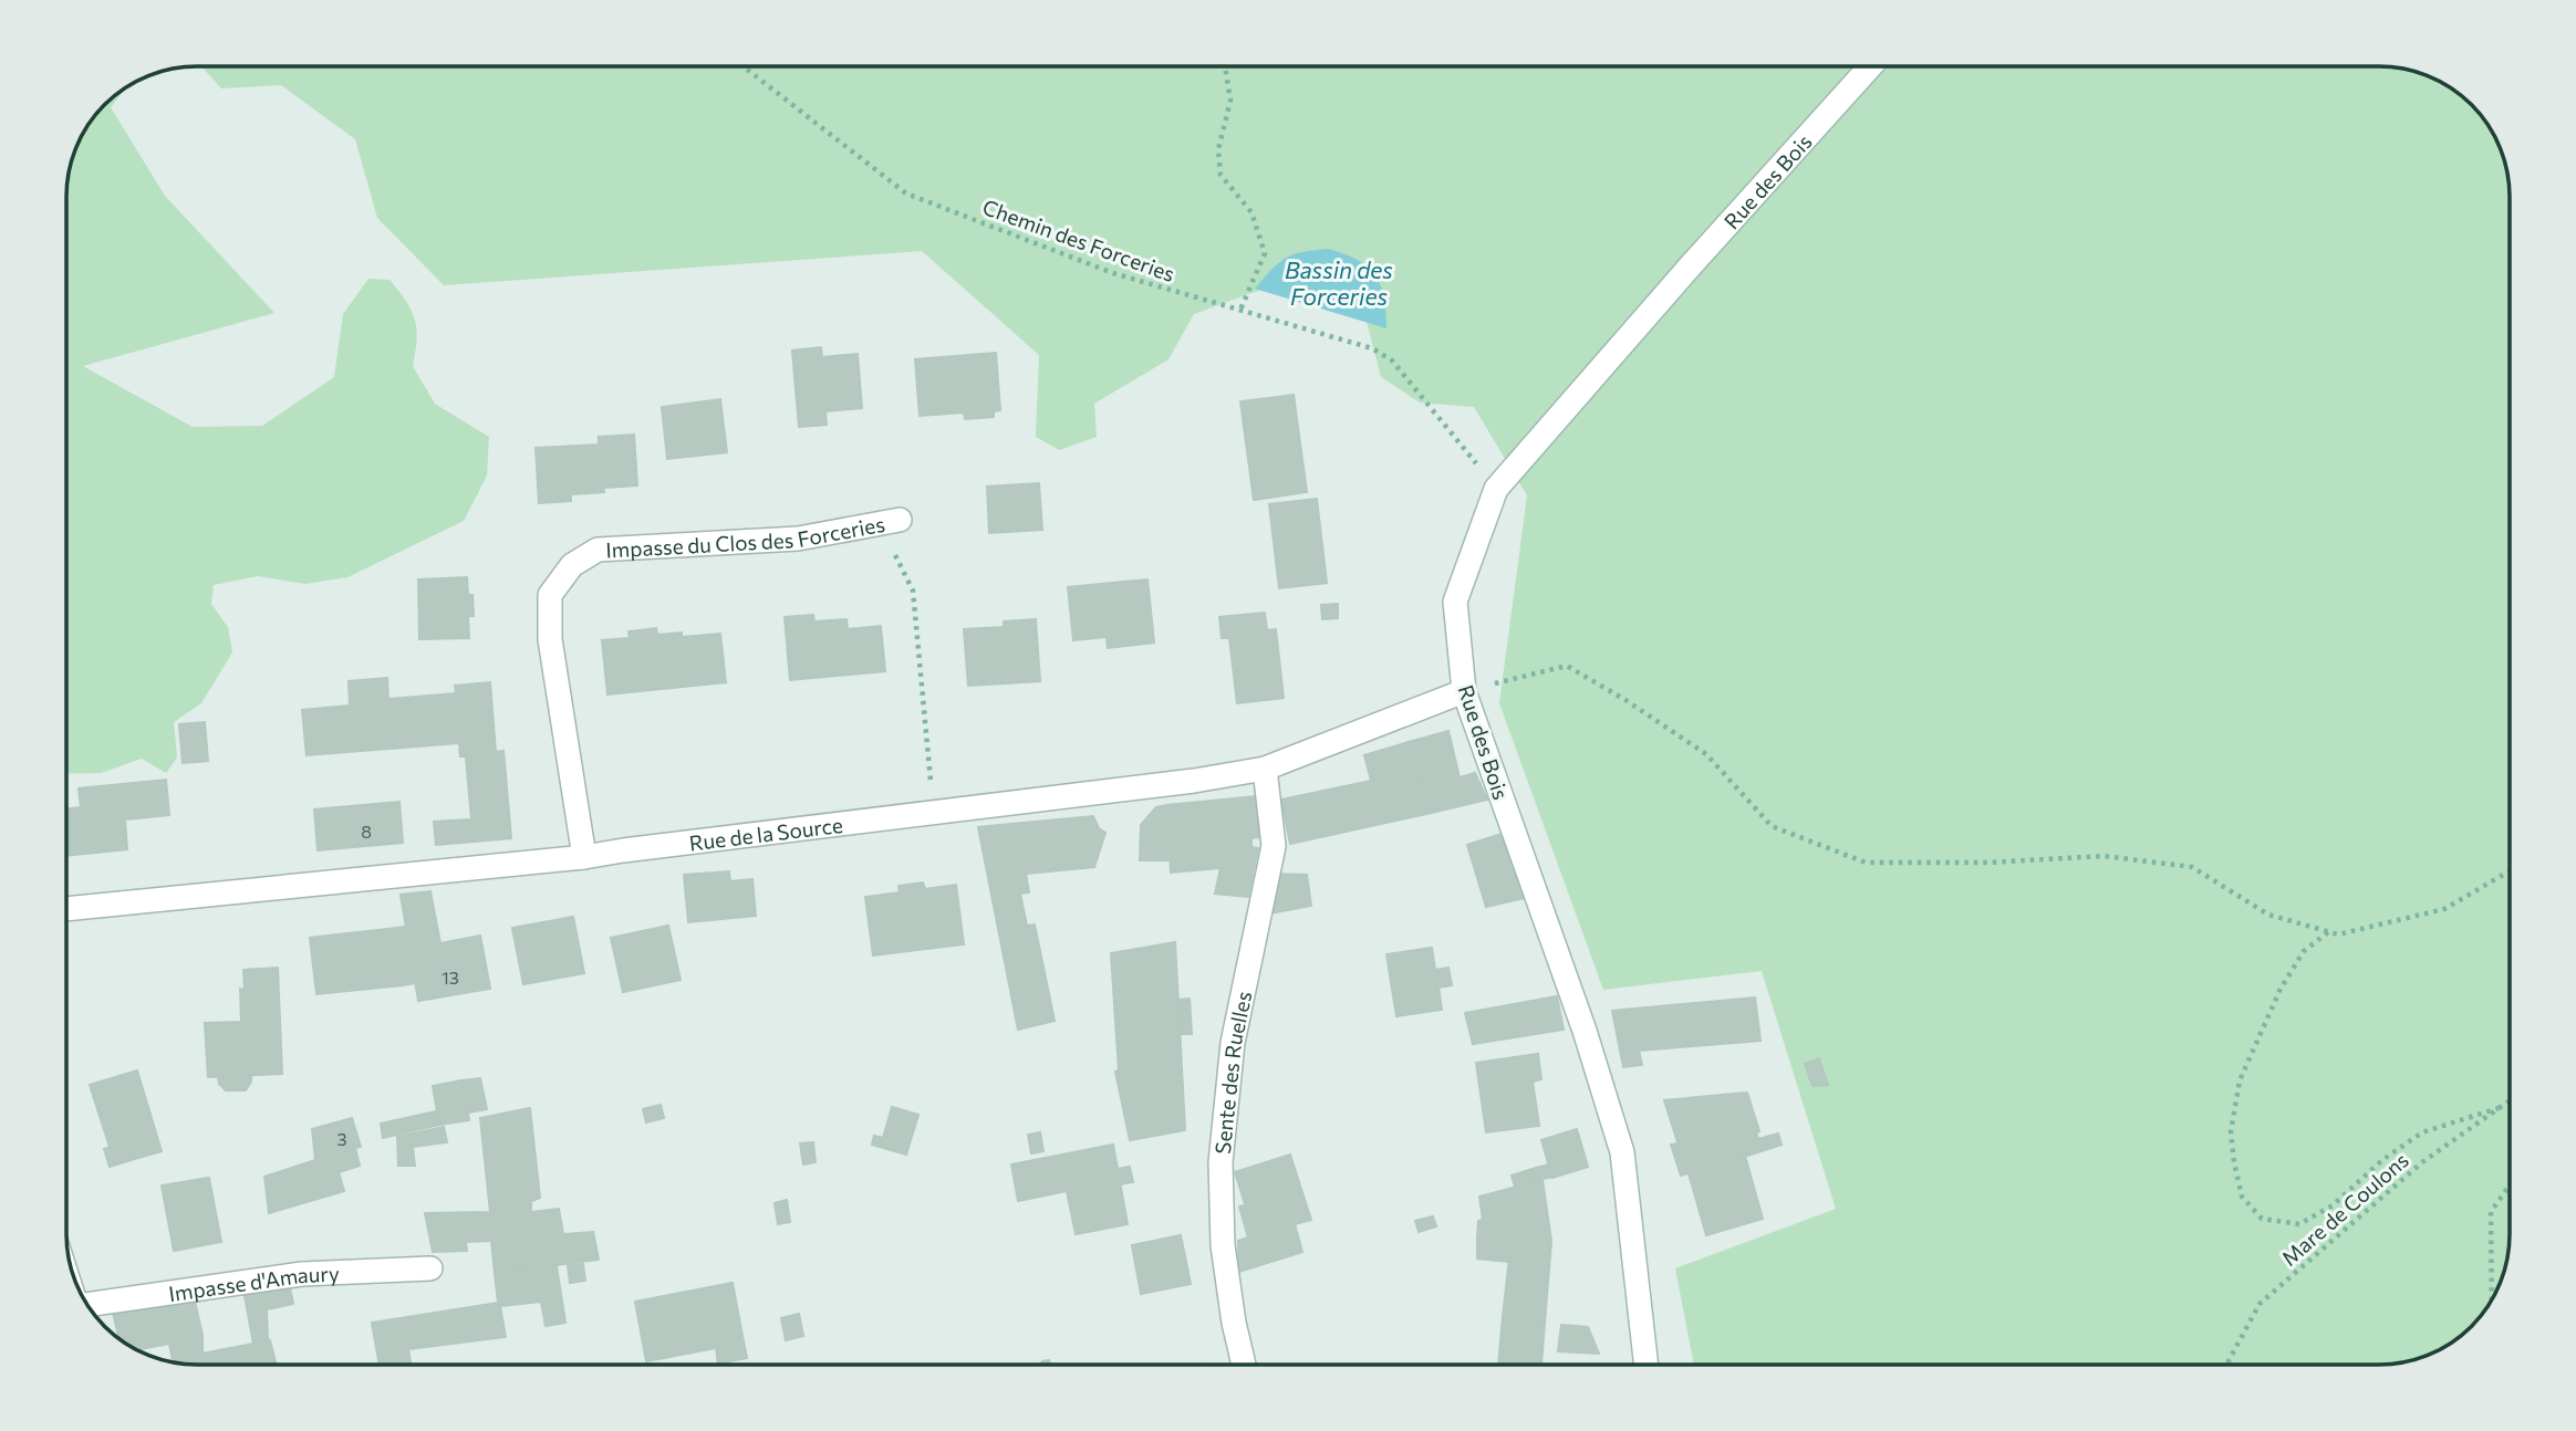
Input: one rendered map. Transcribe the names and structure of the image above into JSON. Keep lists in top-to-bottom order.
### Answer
{
  "streets": {
    "street": [
      "Rue des Bois",
      "Impasse du Clos des Forceries",
      "Rue de la Source",
      "Sente des Ruelles",
      "Impasse d'Amaury"
    ],
    "path": ["Chemin des Forceries", "Mare de Coulons"]
  },
  "crossings": [
    ["Rue des Bois", "Chemin des Forceries"],
    ["Rue des Bois", "Rue de la Source"],
    ["Impasse du Clos des Forceries", "Rue de la Source"],
    ["Rue de la Source", "Sente des Ruelles"]
  ],
  "water": ["Bassin des Forceries"],
  "house_numbers": ["8", "13", "3"]
}
